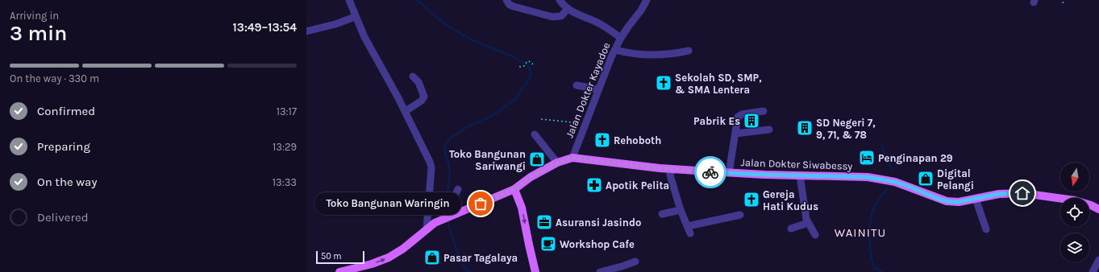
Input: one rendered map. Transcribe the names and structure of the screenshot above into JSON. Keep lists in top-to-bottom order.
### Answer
{
  "streets": {
    "main road": ["Jalan Dokter Siwabessy"],
    "street": ["Jalan Dokter Kayadoe"]
  },
  "crossings": [
    ["Jalan Dokter Kayadoe", "Jalan Dokter Siwabessy"]
  ],
  "districts": ["WAINITU"],
  "places": {
    "church": ["Sekolah SD, SMP, & SMA Lentera", "Rehoboth", "Gereja Hati Kudus"],
    "building": ["Pabrik Es", "SD Negeri 7, 9, 71, & 78"],
    "hotel": ["Penginapan 29"],
    "shop": ["Toko Bangunan Sariwangi", "Digital Pelangi", "Pasar Tagalaya"],
    "pharmacy": ["Apotik Pelita"],
    "other": ["Toko Bangunan Waringin"],
    "office": ["Asuransi Jasindo"],
    "cafe": ["Workshop Cafe"]
  },
  "scale_bar": "50 m",
  "north": "bottom",
  "page": {
    "heading": ["3 min", "Arriving in", "13:49–13:54"],
    "bar": "On the way · 330 m",
    "list": [
      ["Confirmed", "13:17"],
      ["Preparing", "13:29"],
      ["On the way", "13:33"],
      "Delivered"
    ],
    "bubble": "Toko Bangunan Waringin",
    "scale": "50 m"
  }
}
